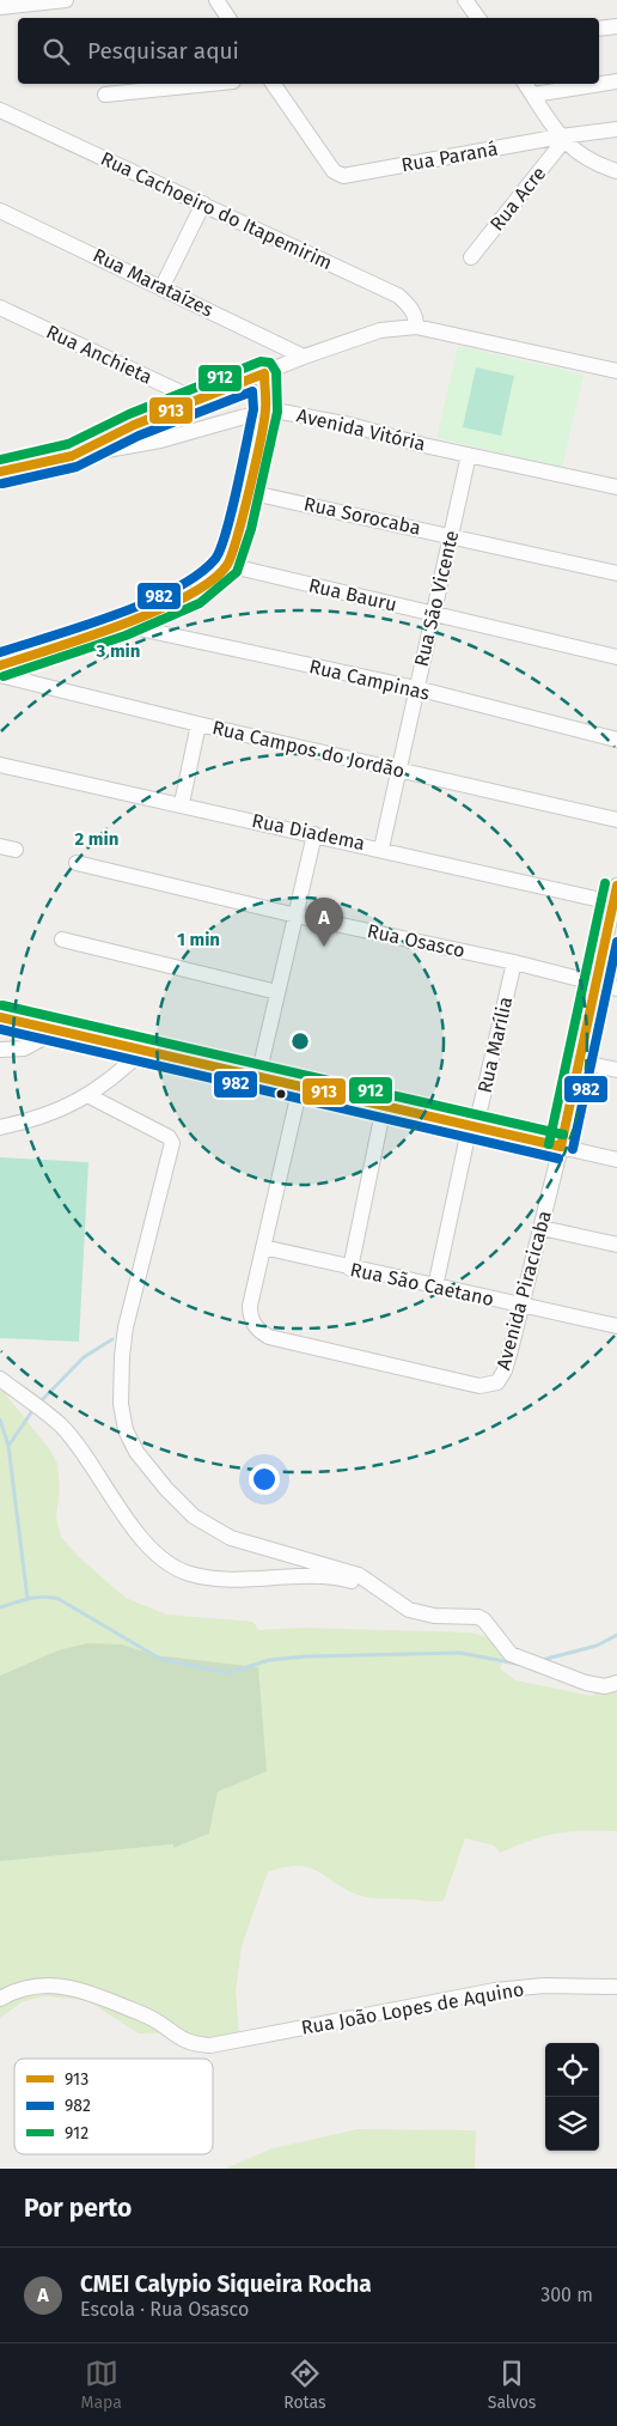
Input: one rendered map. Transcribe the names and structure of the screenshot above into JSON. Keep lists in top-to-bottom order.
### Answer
{
  "streets": {
    "street": [
      "Rua Paraná",
      "Rua Acre",
      "Rua Cachoeiro do Itapemirim",
      "Rua Marataízes",
      "Rua Anchieta",
      "Avenida Vitória",
      "Rua Sorocaba",
      "Rua Bauru",
      "Rua São Vicente",
      "Rua Campinas",
      "Rua Campos do Jordão",
      "Rua Diadema",
      "Rua Osasco",
      "Rua Marília",
      "Rua São Caetano",
      "Avenida Piracicaba",
      "Rua João Lopes de Aquino"
    ]
  },
  "crossings": [
    ["Rua Paraná", "Rua Acre"],
    ["Avenida Vitória", "Rua São Vicente"],
    ["Rua Sorocaba", "Rua São Vicente"],
    ["Rua Bauru", "Rua São Vicente"],
    ["Rua São Vicente", "Rua Campinas"],
    ["Rua São Vicente", "Rua Campos do Jordão"],
    ["Rua São Vicente", "Rua Diadema"],
    ["Rua Diadema", "Avenida Piracicaba"],
    ["Rua Osasco", "Rua Marília"],
    ["Rua Osasco", "Avenida Piracicaba"],
    ["Rua Marília", "Rua São Caetano"],
    ["Rua São Caetano", "Avenida Piracicaba"]
  ],
  "lines": ["transit line 912", "transit line 913", "transit line 982"],
  "legend": ["913", "982", "912"],
  "page": {
    "search": "Pesquisar aqui",
    "pins": "A",
    "heading": "Por perto",
    "list": [
      {
        "mark": "A",
        "name": "CMEI Calypio Siqueira Rocha",
        "note": "Escola · Rua Osasco",
        "value": "300 m"
      }
    ],
    "nav": ["Mapa", "Rotas", "Salvos"]
  },
  "rings": ["3 min", "2 min", "1 min"]
}
